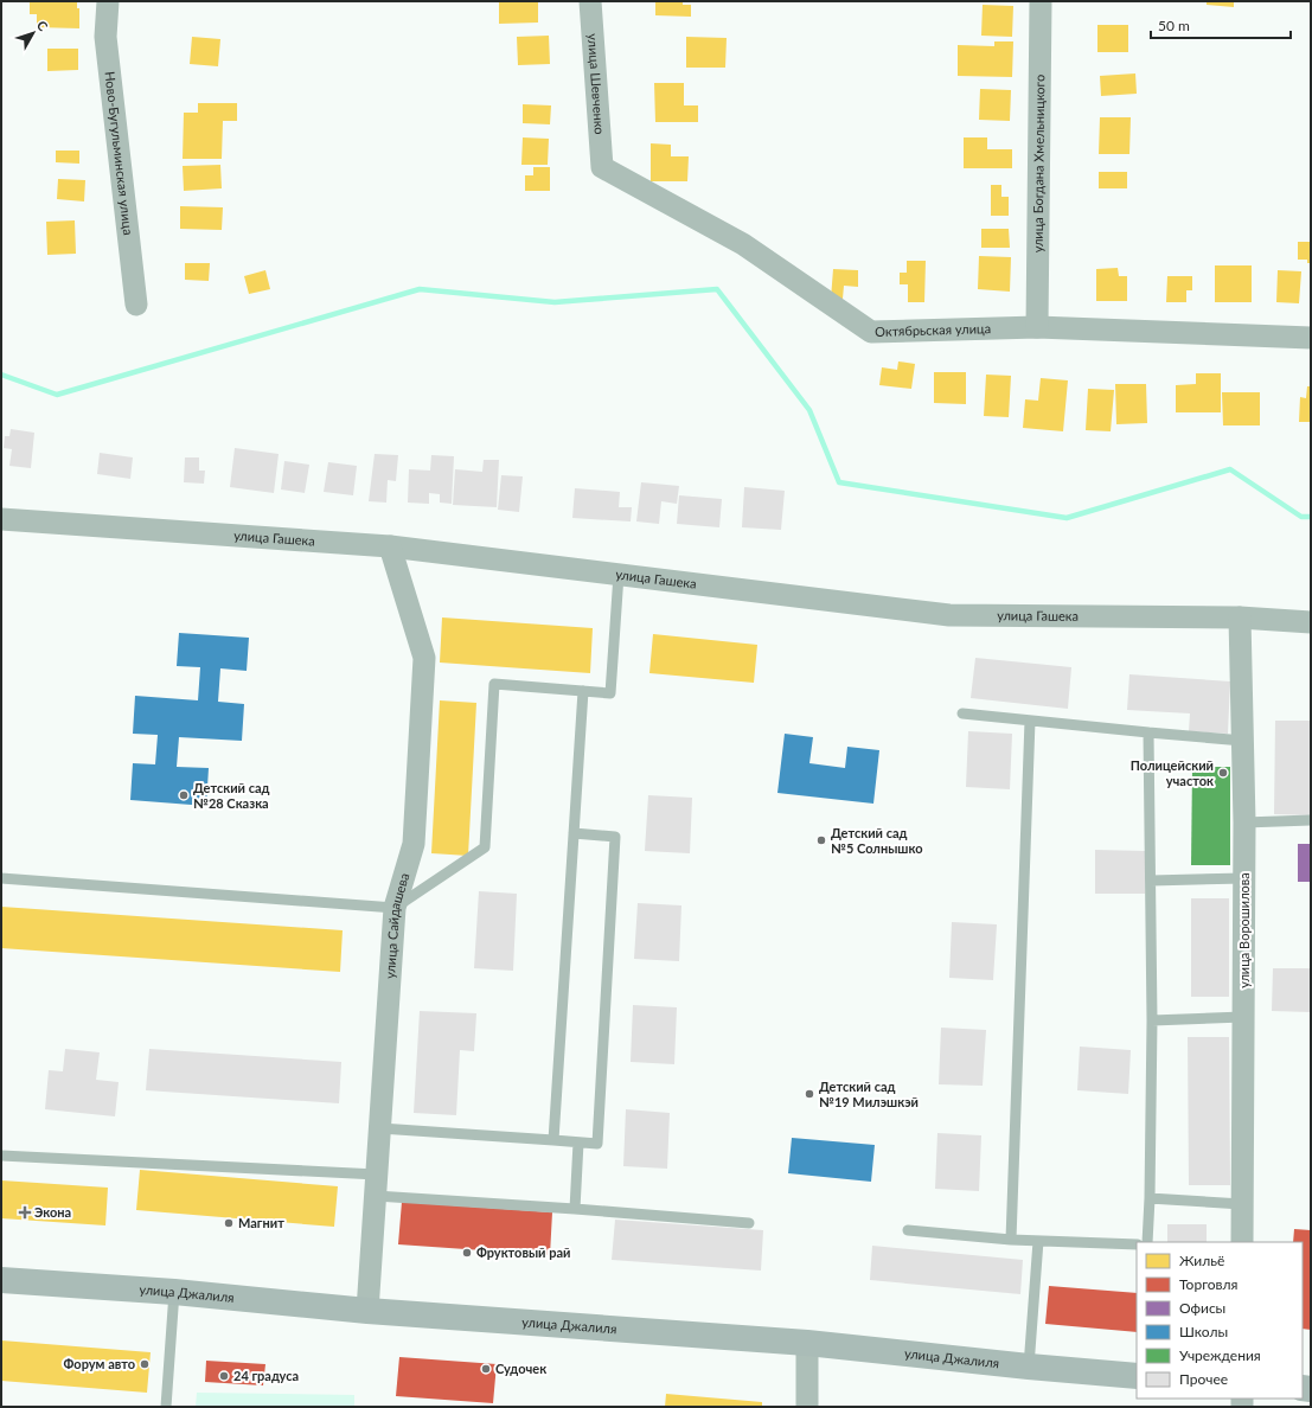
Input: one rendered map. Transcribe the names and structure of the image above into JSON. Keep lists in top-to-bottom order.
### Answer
{
  "streets": {
    "main road": ["улица Джалиля"],
    "street": [
      "улица Шевченко",
      "Ново-Бугульминская улица",
      "улица Богдана Хмельницкого",
      "Октябрьская улица",
      "улица Гашека",
      "улица Сайдашева",
      "улица Ворошилова"
    ]
  },
  "crossings": [
    ["улица Шевченко", "Октябрьская улица"],
    ["улица Богдана Хмельницкого", "Октябрьская улица"],
    ["улица Гашека", "улица Сайдашева"],
    ["улица Гашека", "улица Ворошилова"],
    ["улица Сайдашева", "улица Джалиля"]
  ],
  "places": {
    "other": [
      "Полицейский участок",
      "Детский сад №28 Сказка",
      "Детский сад №5 Солнышко",
      "Детский сад №19 Милэшкэй",
      "Магнит",
      "Фруктовый рай",
      "Форум авто",
      "Судочек",
      "24 градуса"
    ],
    "health": ["Экона"]
  },
  "legend": [
    "Жильё",
    "Торговля",
    "Офисы",
    "Школы",
    "Учреждения",
    "Прочее"
  ],
  "scale_bar": "50 m",
  "north": "top right"
}
